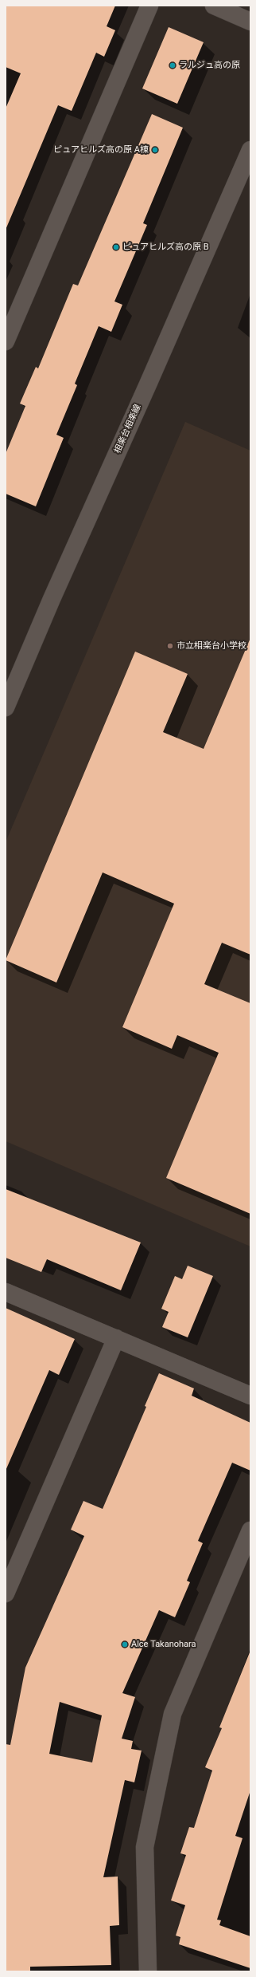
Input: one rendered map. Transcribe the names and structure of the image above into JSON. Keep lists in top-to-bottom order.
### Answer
{
  "streets": {
    "street": ["相楽台相楽線"]
  },
  "places": [
    "ラルジュ高の原",
    "ピュアヒルズ高の原 A棟",
    "ピュアヒルズ高の原 B",
    "市立相楽台小学校",
    "Alce Takanohara"
  ]
}
